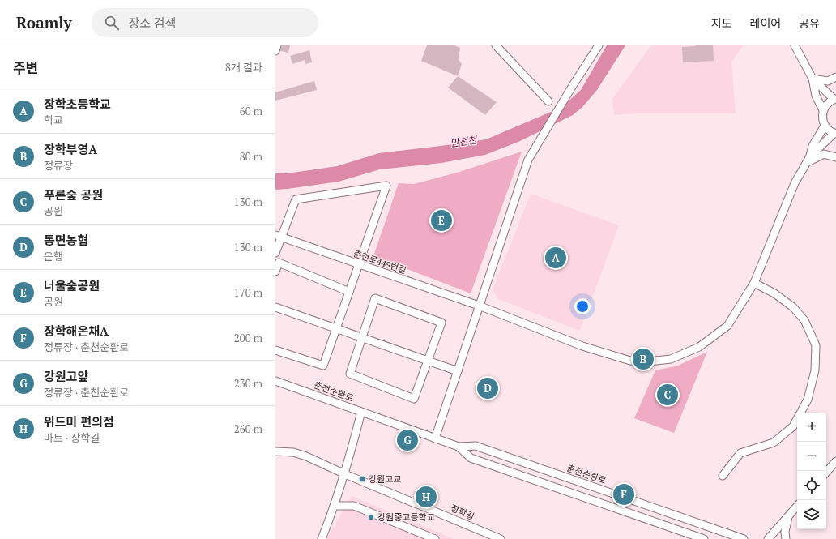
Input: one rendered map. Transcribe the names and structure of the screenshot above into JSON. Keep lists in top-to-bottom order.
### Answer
{
  "streets": {
    "street": ["춘천로449번길", "춘천순환로", "장학길"]
  },
  "water": ["만천천"],
  "places": {
    "transit": ["강원고교"],
    "other": ["강원중고등학교"]
  },
  "page": {
    "header": "Roamly",
    "search": "장소 검색",
    "nav": ["지도", "레이어", "공유"],
    "heading": ["주변", "8개 결과"],
    "list": [
      {
        "mark": "A",
        "name": "장학초등학교",
        "note": "학교",
        "value": "60 m"
      },
      {
        "mark": "B",
        "name": "장학부영A",
        "note": "정류장",
        "value": "80 m"
      },
      {
        "mark": "C",
        "name": "푸른숲 공원",
        "note": "공원",
        "value": "130 m"
      },
      {
        "mark": "D",
        "name": "동면농협",
        "note": "은행",
        "value": "130 m"
      },
      {
        "mark": "E",
        "name": "너울숲공원",
        "note": "공원",
        "value": "170 m"
      },
      {
        "mark": "F",
        "name": "장학해온채A",
        "note": "정류장 · 춘천순환로",
        "value": "200 m"
      },
      {
        "mark": "G",
        "name": "강원고앞",
        "note": "정류장 · 춘천순환로",
        "value": "230 m"
      },
      {
        "mark": "H",
        "name": "위드미 편의점",
        "note": "마트 · 장학길",
        "value": "260 m"
      }
    ],
    "pins": [
      "E",
      "A",
      "B",
      "D",
      "C",
      "G",
      "F",
      "H"
    ],
    "map_buttons": ["+", "−"]
  }
}
